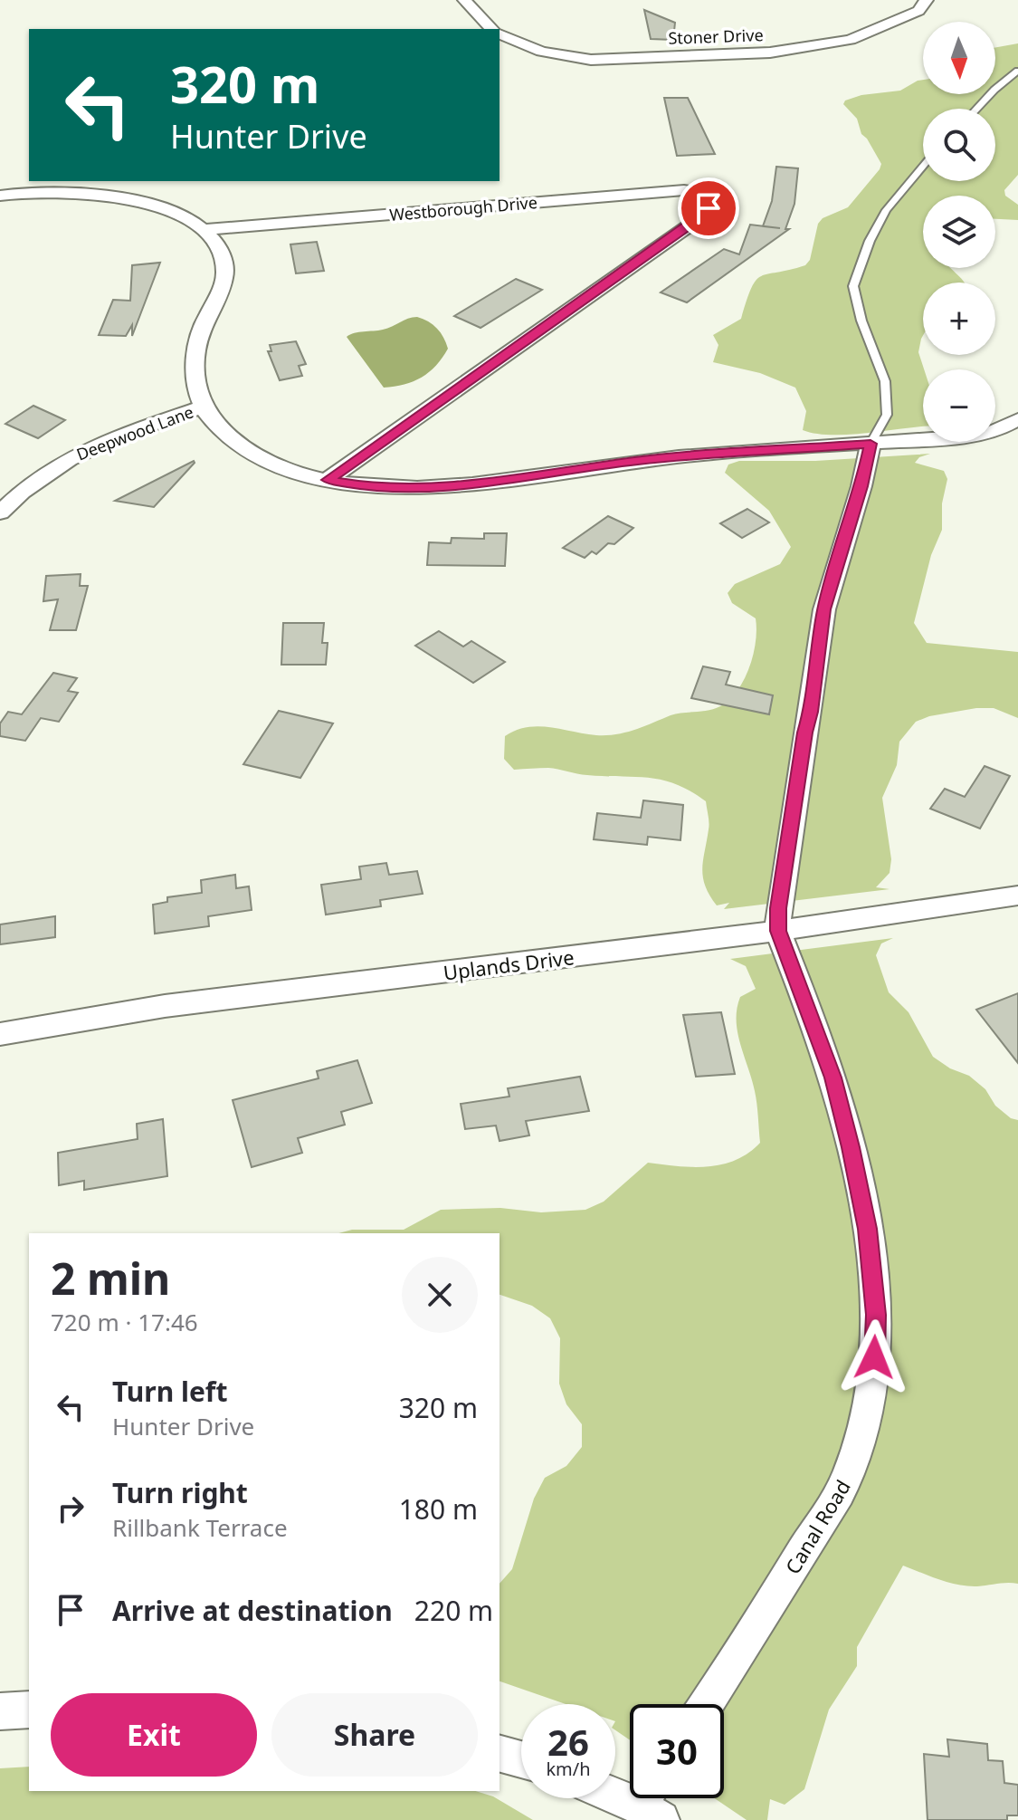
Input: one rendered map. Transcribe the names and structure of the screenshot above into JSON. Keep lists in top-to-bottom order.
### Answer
{
  "streets": {
    "street": [
      "Stoner Drive",
      "Westborough Drive",
      "Deepwood Lane",
      "Uplands Drive",
      "Canal Road"
    ]
  },
  "crossings": [
    ["Uplands Drive", "Canal Road"]
  ],
  "north": "bottom",
  "page": {
    "map_buttons": ["+", "−"],
    "turn": ["320 m", "Hunter Drive"],
    "heading": ["2 min", "720 m · 17:46"],
    "list": [
      {
        "name": "Turn left",
        "note": "Hunter Drive",
        "value": "320 m"
      },
      {
        "name": "Turn right",
        "note": "Rillbank Terrace",
        "value": "180 m"
      },
      {
        "name": "Arrive at destination",
        "value": "220 m"
      }
    ],
    "buttons": ["Exit", "Share"],
    "speed": "26 km/h",
    "limit": "30"
  }
}
